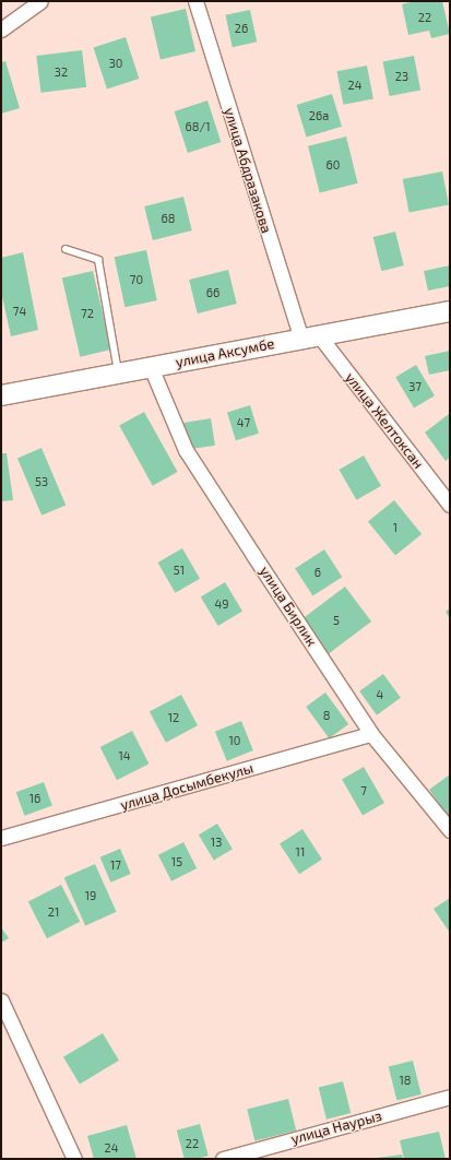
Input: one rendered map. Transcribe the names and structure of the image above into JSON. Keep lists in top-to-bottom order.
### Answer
{
  "streets": {
    "main road": ["улица Аксумбе"],
    "street": [
      "улица Абдразакова",
      "улица Желтоксан",
      "улица Бирлик",
      "улица Досымбекулы",
      "улица Наурыз"
    ]
  },
  "crossings": [
    ["улица Абдразакова", "улица Аксумбе"],
    ["улица Абдразакова", "улица Желтоксан"],
    ["улица Аксумбе", "улица Желтоксан"],
    ["улица Аксумбе", "улица Бирлик"],
    ["улица Бирлик", "улица Досымбекулы"]
  ],
  "house_numbers": [
    "22",
    "26",
    "30",
    "32",
    "23",
    "24",
    "26а",
    "68/1",
    "60",
    "68",
    "70",
    "66",
    "74",
    "72",
    "37",
    "47",
    "53",
    "1",
    "51",
    "6",
    "49",
    "5",
    "4",
    "8",
    "12",
    "10",
    "14",
    "7",
    "16",
    "13",
    "11",
    "15",
    "17",
    "19",
    "21",
    "18",
    "22",
    "24"
  ]
}
